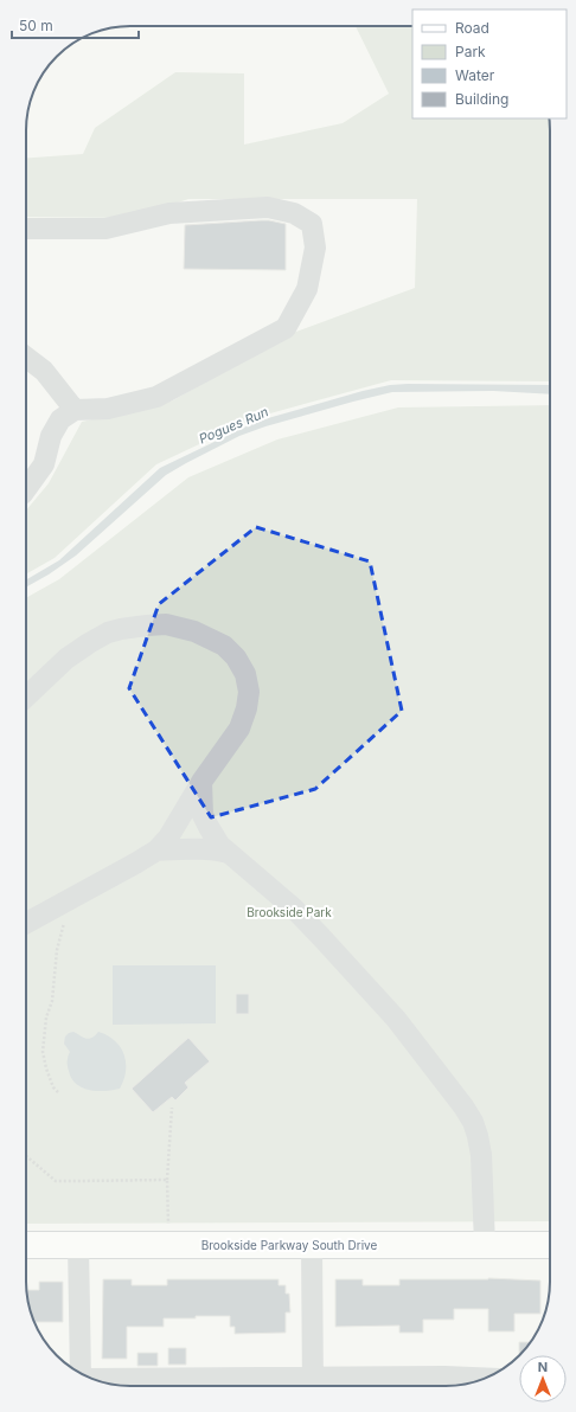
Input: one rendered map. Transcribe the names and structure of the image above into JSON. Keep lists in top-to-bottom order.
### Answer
{
  "streets": {
    "main road": ["Brookside Parkway South Drive"]
  },
  "water": ["Pogues Run"],
  "parks": ["Brookside Park"],
  "legend": [
    "Road",
    "Park",
    "Water",
    "Building"
  ],
  "scale_bar": "50 m",
  "north": "top"
}
